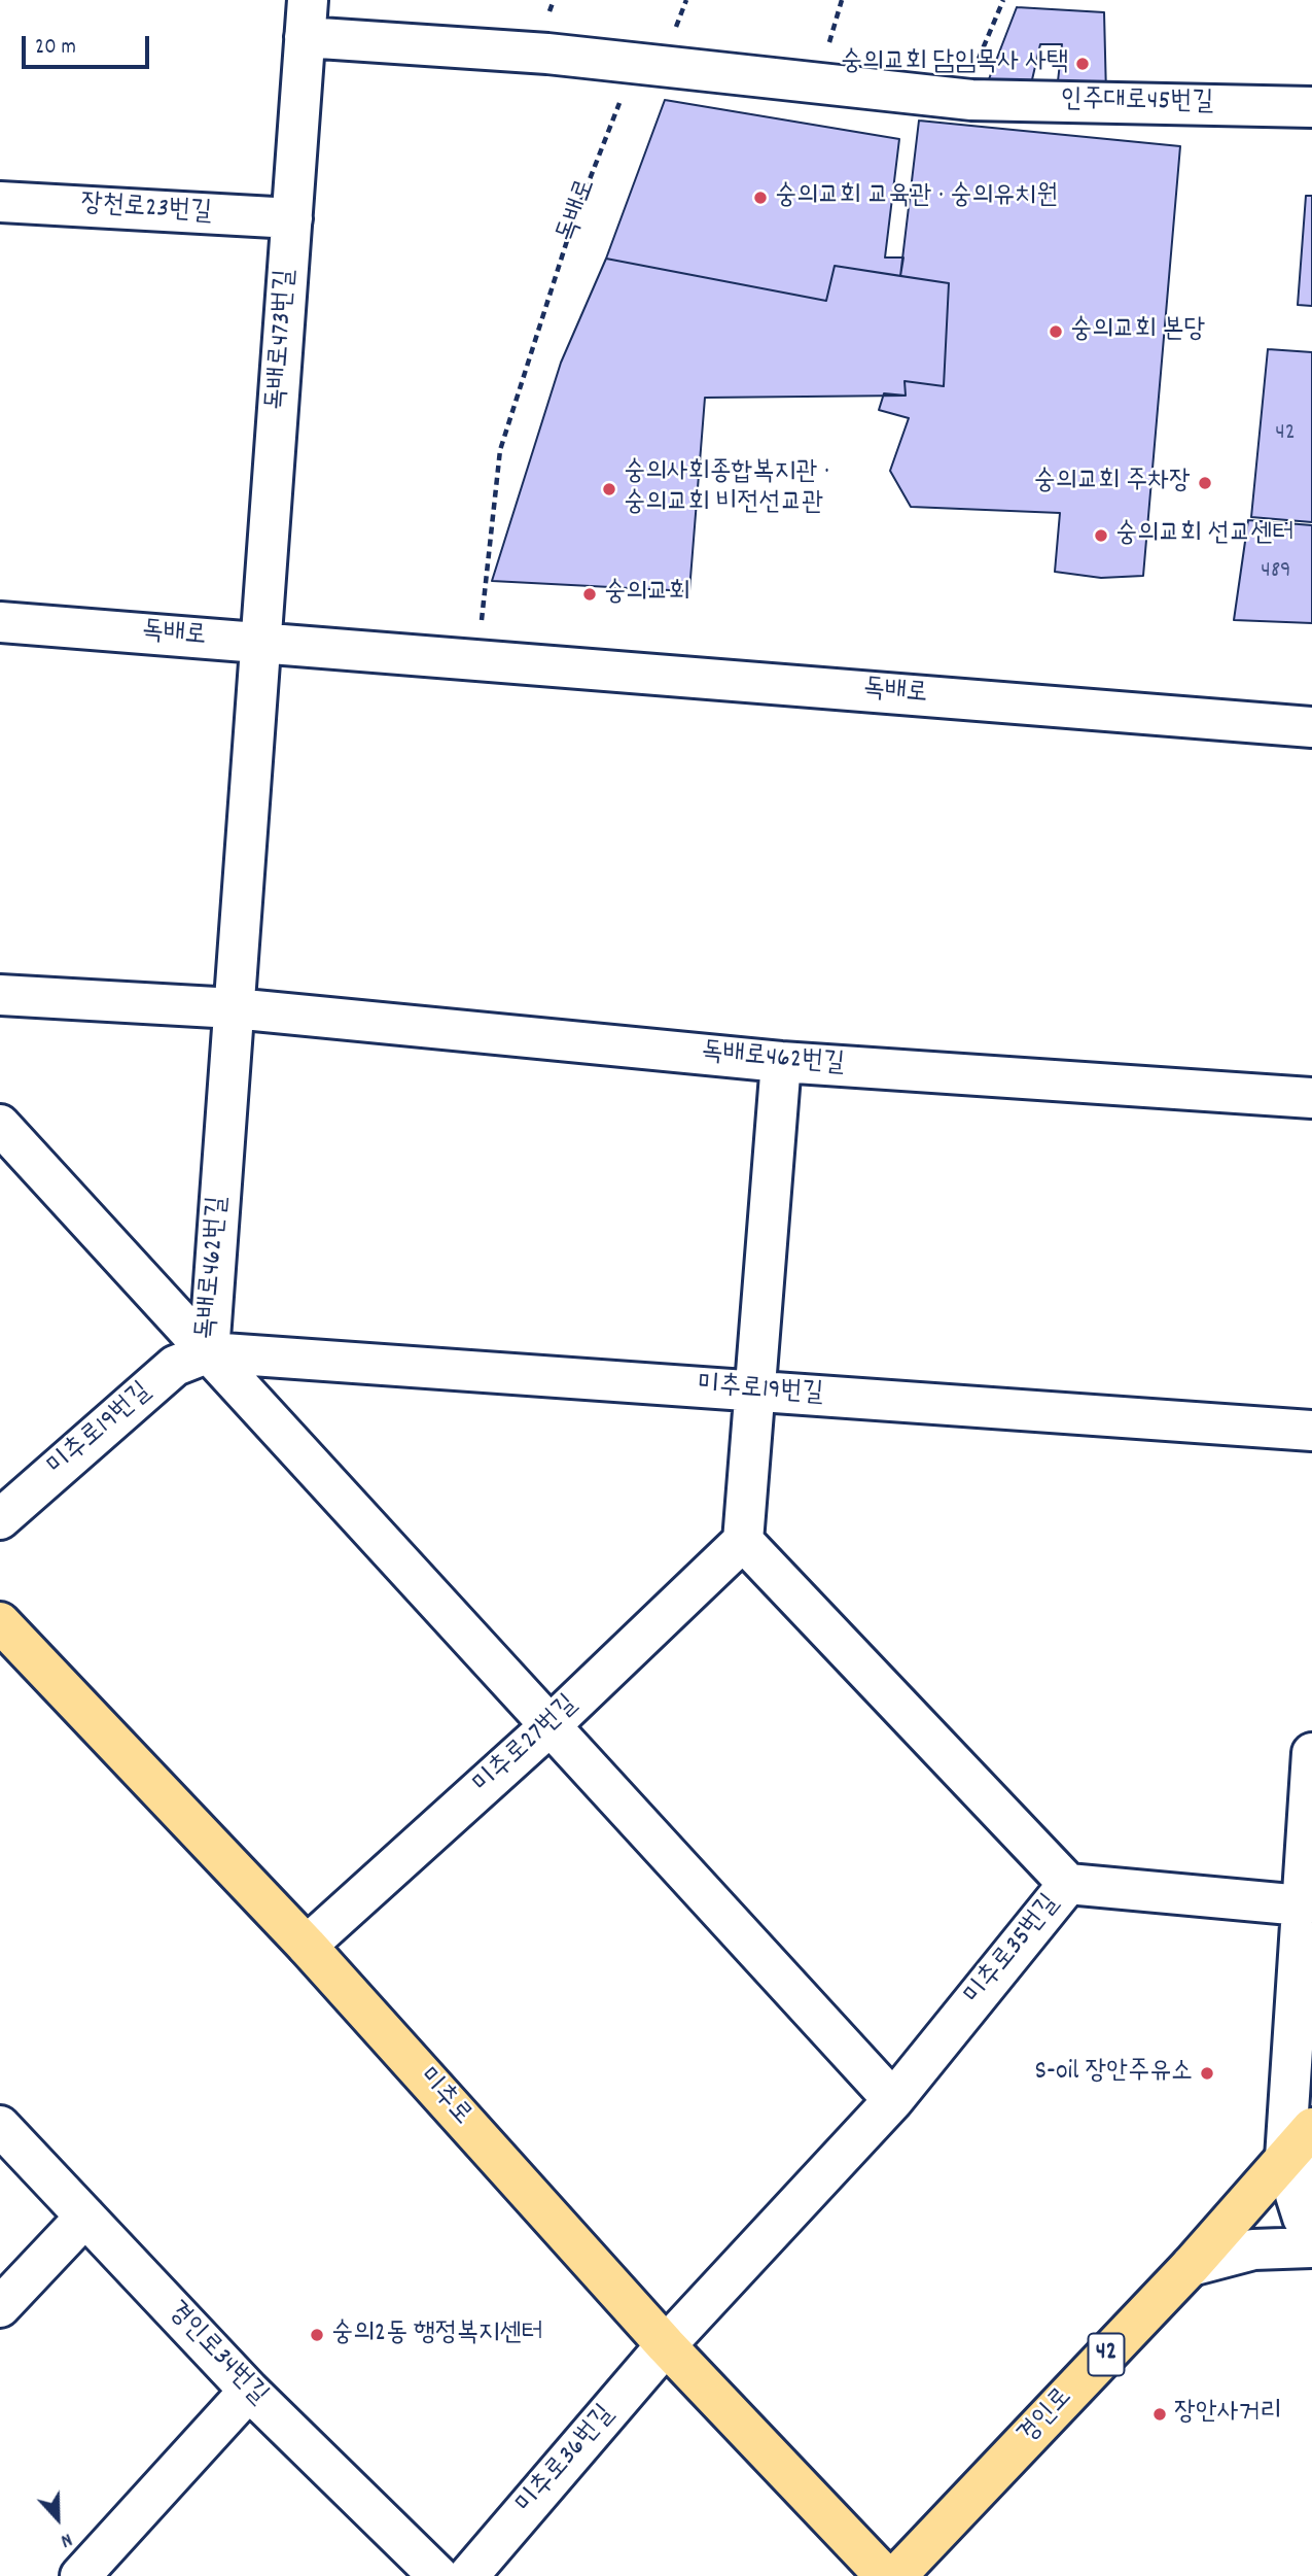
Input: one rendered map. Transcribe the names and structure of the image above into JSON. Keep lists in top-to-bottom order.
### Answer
{
  "streets": {
    "main road": ["미추로", "42", "경인로"],
    "street": [
      "인주대로45번길",
      "장천로23번길",
      "독배로",
      "독배로473번길",
      "독배로462번길",
      "미추로19번길",
      "미추로27번길",
      "미추로35번길",
      "경인로34번길",
      "미추로36번길"
    ]
  },
  "crossings": [
    ["인주대로45번길", "독배로473번길"],
    ["장천로23번길", "독배로473번길"],
    ["독배로", "독배로473번길"],
    ["독배로473번길", "독배로462번길"],
    ["독배로462번길", "미추로19번길"],
    ["미추로27번길", "미추로"],
    ["미추로35번길", "미추로"],
    ["미추로35번길", "미추로36번길"],
    ["미추로", "미추로36번길"]
  ],
  "places": [
    "숭의교회 담임목사 사택",
    "숭의교회 교육관 · 숭의유치원",
    "숭의교회 본당",
    "숭의교회 주차장",
    "숭의사회종합복지관 · 숭의교회 비전선교관",
    "숭의교회 선교센터",
    "숭의교회",
    "S-oil 장안주유소",
    "숭의2동 행정복지센터",
    "장안사거리"
  ],
  "house_numbers": ["42", "489"],
  "scale_bar": "20 m",
  "north": "bottom"
}
